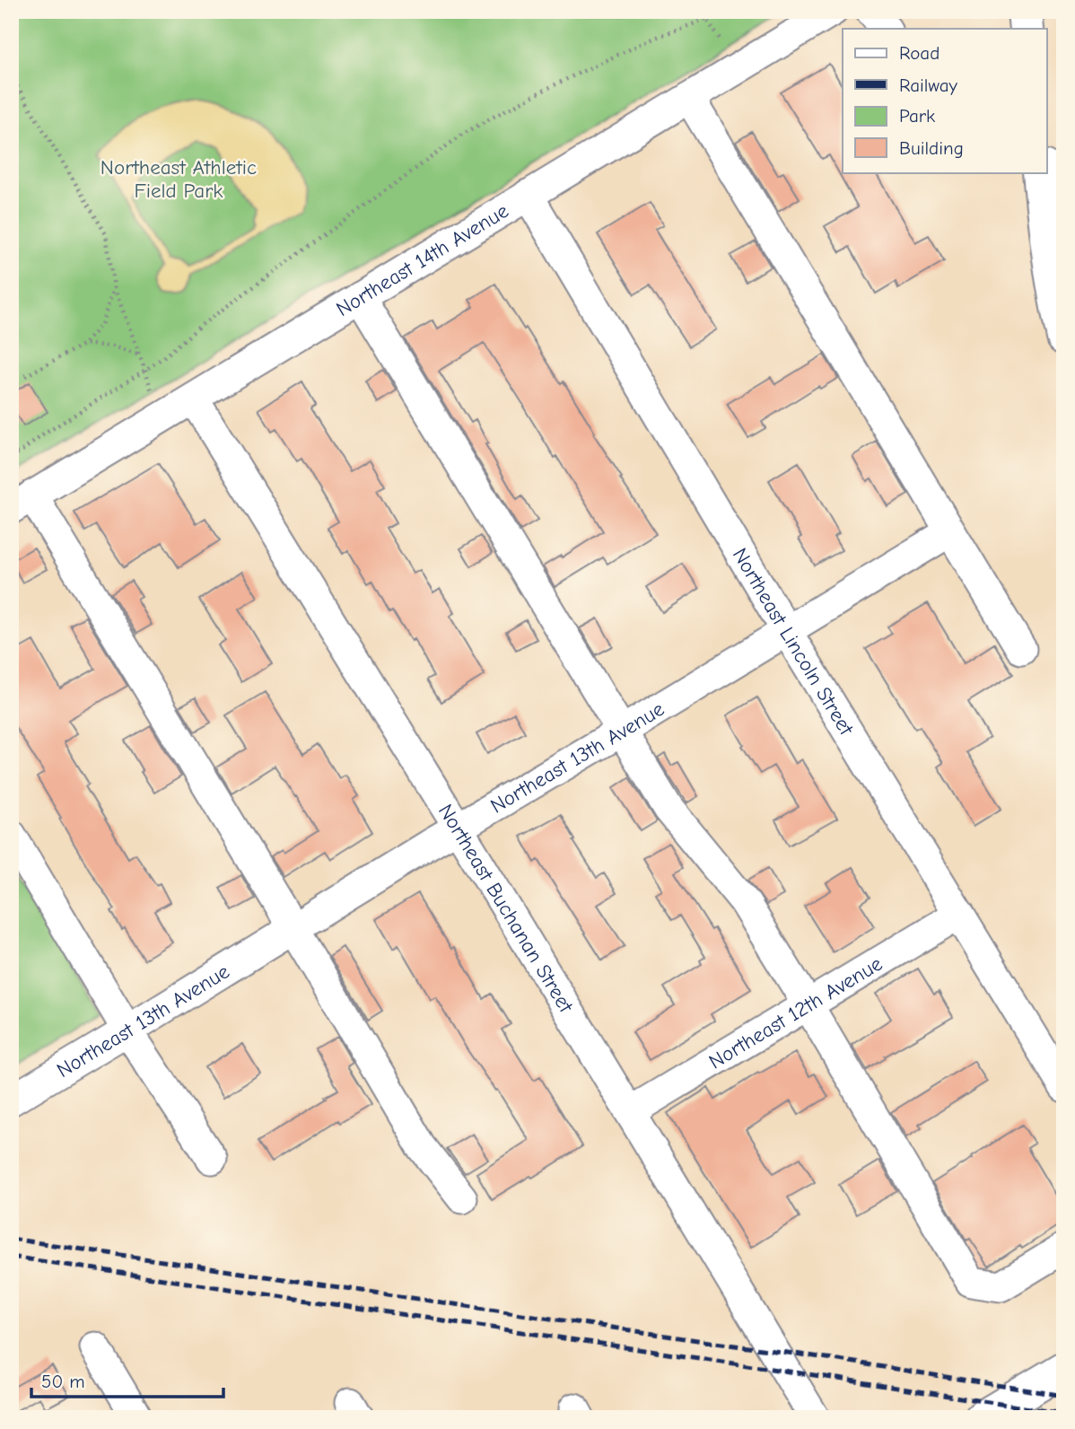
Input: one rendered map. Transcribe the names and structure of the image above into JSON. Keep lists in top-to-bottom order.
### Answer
{
  "streets": {
    "street": [
      "Northeast 14th Avenue",
      "Northeast Lincoln Street",
      "Northeast 13th Avenue",
      "Northeast Buchanan Street",
      "Northeast 12th Avenue"
    ]
  },
  "crossings": [
    ["Northeast 14th Avenue", "Northeast Lincoln Street"],
    ["Northeast 14th Avenue", "Northeast Buchanan Street"],
    ["Northeast Lincoln Street", "Northeast 13th Avenue"],
    ["Northeast Lincoln Street", "Northeast 12th Avenue"],
    ["Northeast 13th Avenue", "Northeast Buchanan Street"],
    ["Northeast Buchanan Street", "Northeast 12th Avenue"]
  ],
  "parks": ["Northeast Athletic Field Park"],
  "legend": [
    "Road",
    "Railway",
    "Park",
    "Building"
  ],
  "scale_bar": "50 m"
}
